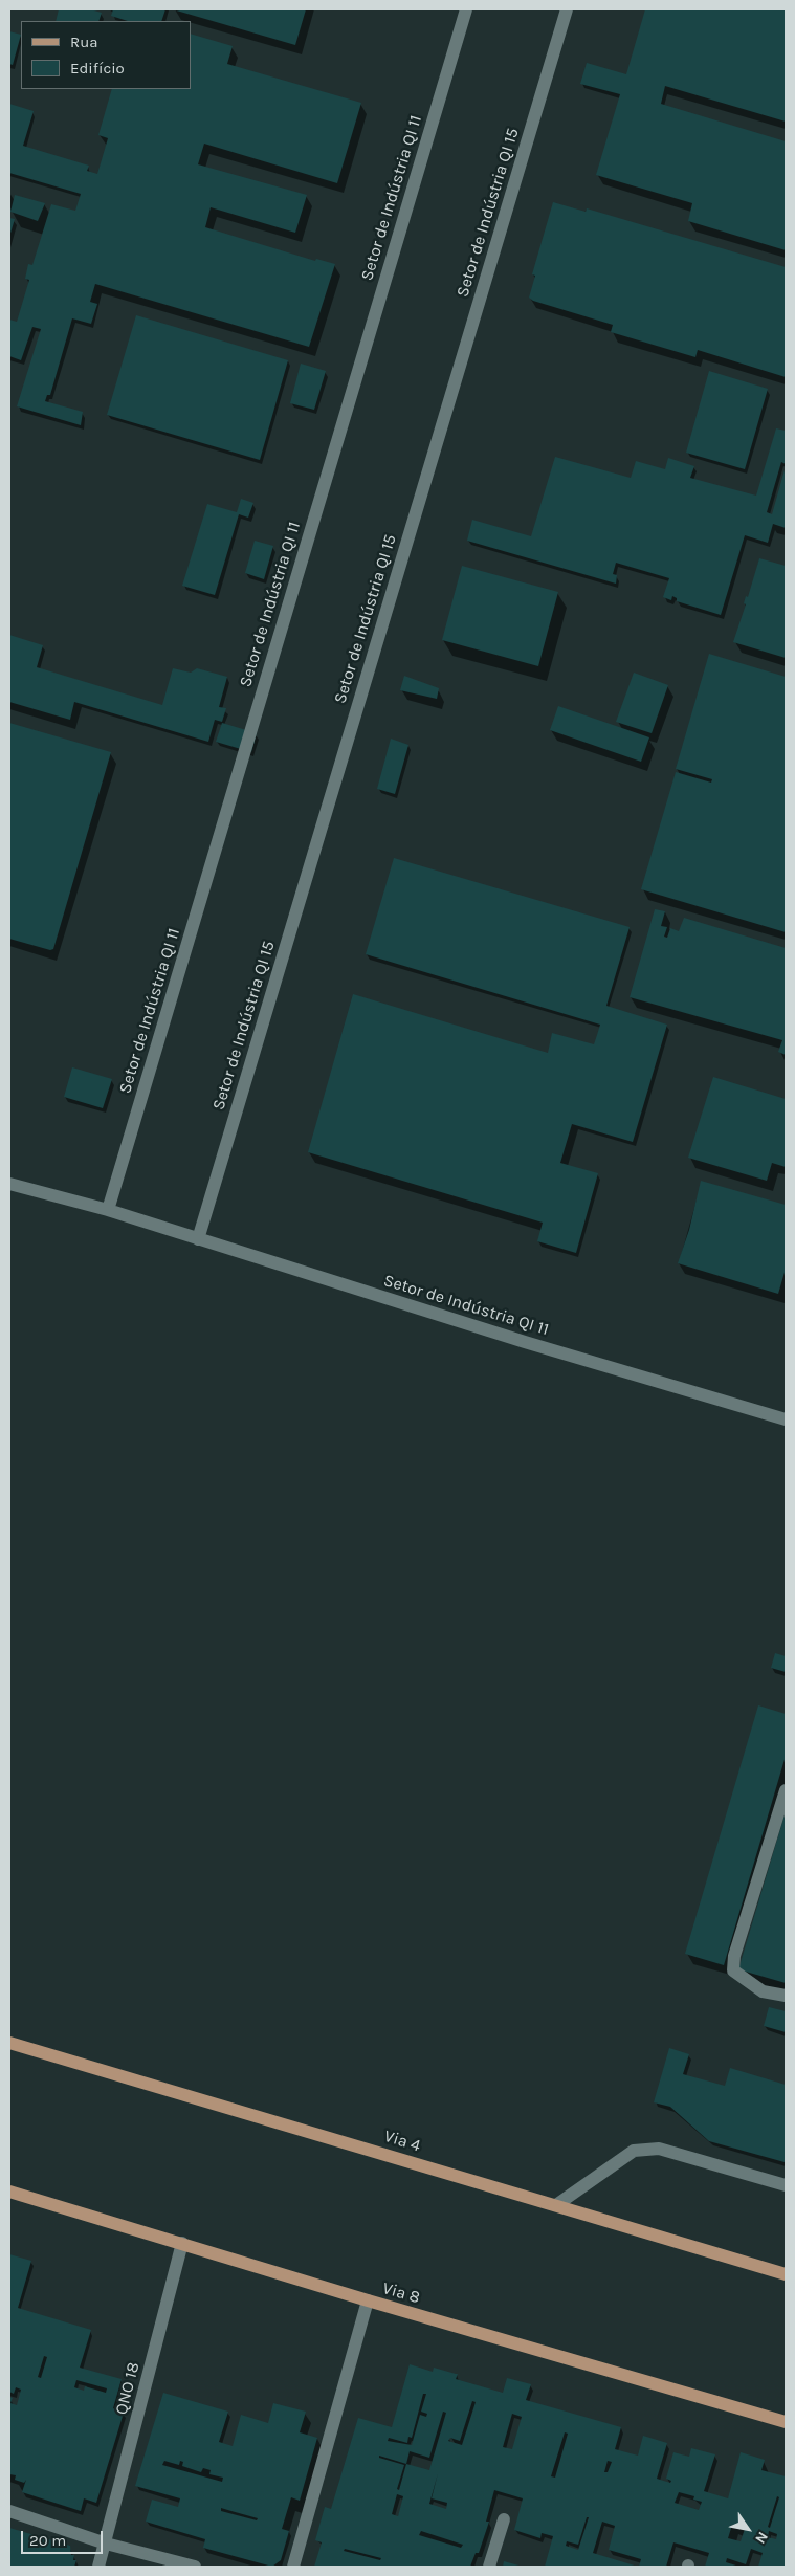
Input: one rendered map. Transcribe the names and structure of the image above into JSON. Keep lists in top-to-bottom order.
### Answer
{
  "streets": {
    "main road": ["Via 4", "Via 8"],
    "street": ["Setor de Indústria QI 11", "Setor de Indústria QI 15", "QNO 18"]
  },
  "crossings": [
    ["Setor de Indústria QI 11", "Setor de Indústria QI 15"],
    ["Via 8", "QNO 18"]
  ],
  "legend": ["Rua", "Edifício"],
  "scale_bar": "20 m",
  "north": "bottom right"
}
